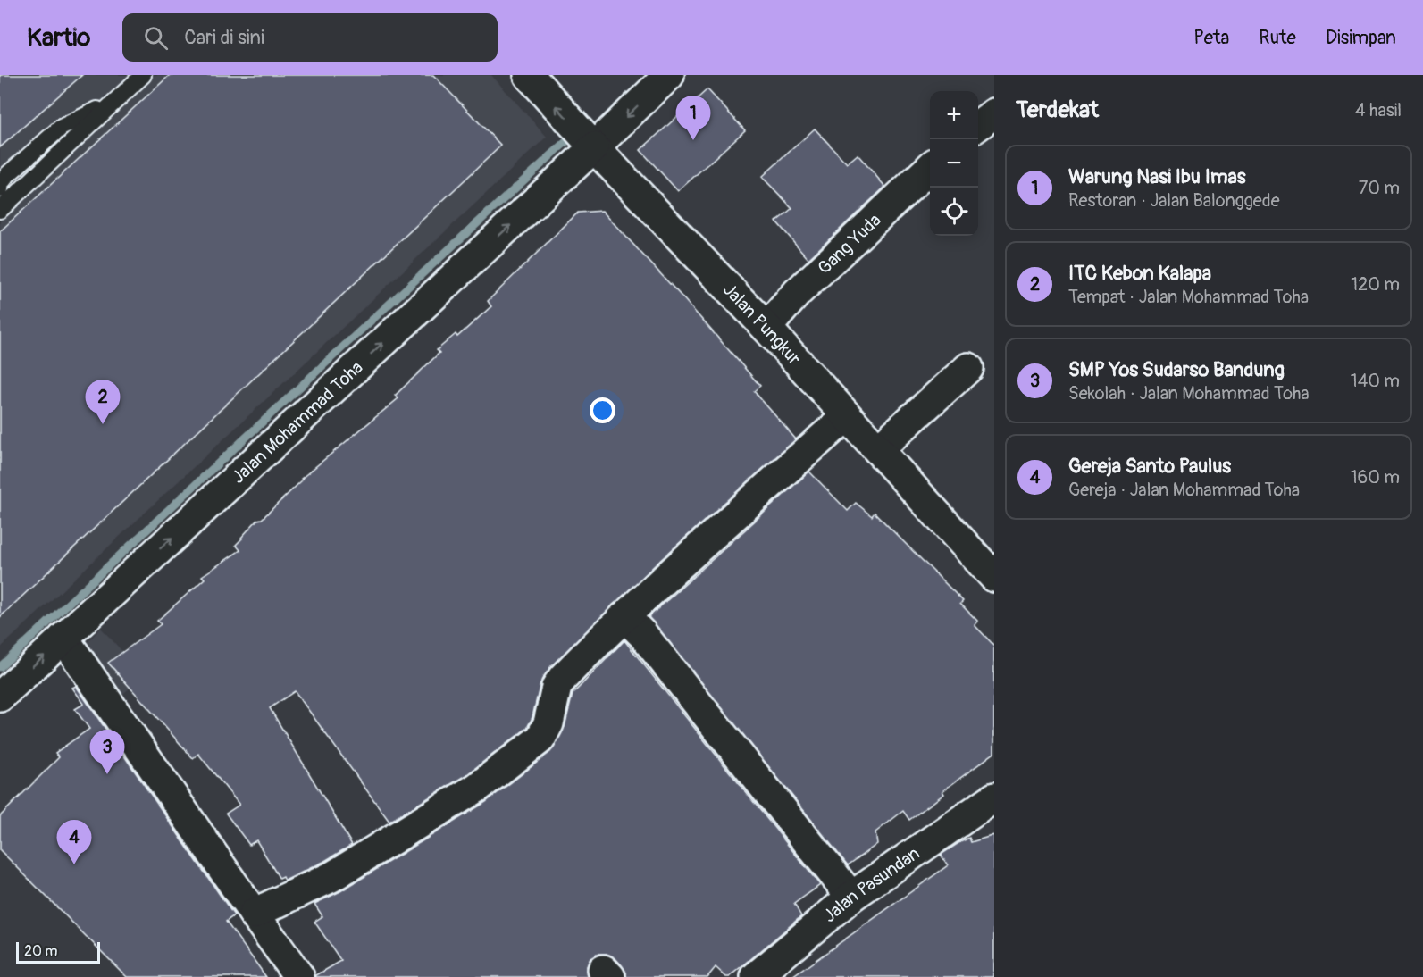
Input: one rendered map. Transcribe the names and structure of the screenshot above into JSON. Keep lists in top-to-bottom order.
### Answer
{
  "streets": {
    "street": [
      "Gang Yuda",
      "Jalan Pungkur",
      "Jalan Mohammad Toha",
      "Jalan Pasundan"
    ]
  },
  "crossings": [
    ["Gang Yuda", "Jalan Pungkur"],
    ["Jalan Pungkur", "Jalan Mohammad Toha"]
  ],
  "scale_bar": "20 m",
  "page": {
    "header": "Kartio",
    "search": "Cari di sini",
    "nav": ["Peta", "Rute", "Disimpan"],
    "heading": ["Terdekat", "4 hasil"],
    "map_buttons": ["+", "−"],
    "pins": [
      "1",
      "2",
      "3",
      "4"
    ],
    "list": [
      {
        "mark": "1",
        "name": "Warung Nasi Ibu Imas",
        "note": "Restoran · Jalan Balonggede",
        "value": "70 m"
      },
      {
        "mark": "2",
        "name": "ITC Kebon Kalapa",
        "note": "Tempat · Jalan Mohammad Toha",
        "value": "120 m"
      },
      {
        "mark": "3",
        "name": "SMP Yos Sudarso Bandung",
        "note": "Sekolah · Jalan Mohammad Toha",
        "value": "140 m"
      },
      {
        "mark": "4",
        "name": "Gereja Santo Paulus",
        "note": "Gereja · Jalan Mohammad Toha",
        "value": "160 m"
      }
    ],
    "scale": "20 m"
  }
}
